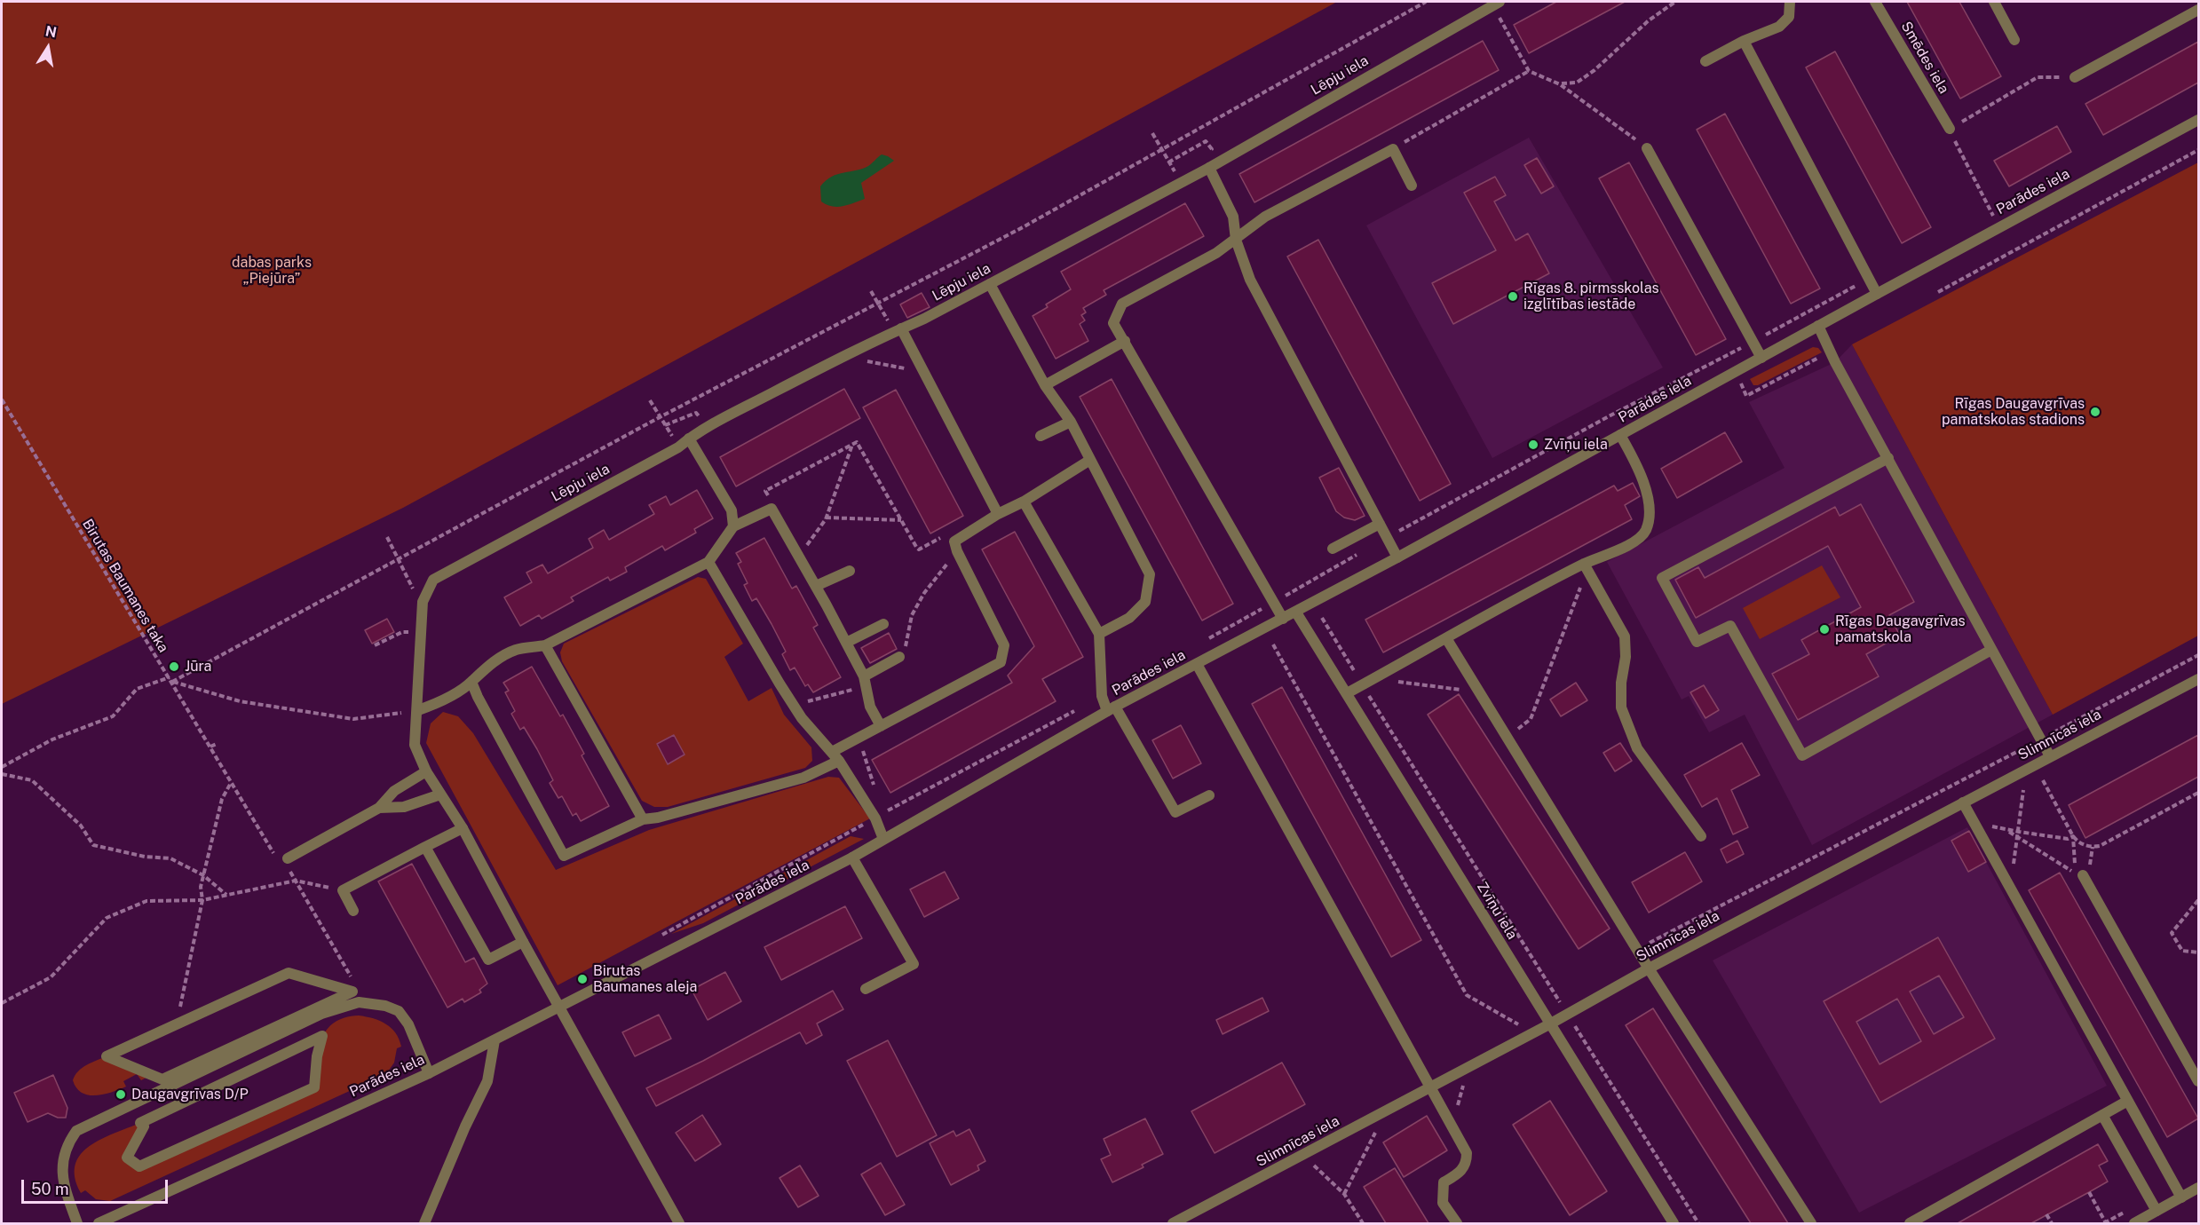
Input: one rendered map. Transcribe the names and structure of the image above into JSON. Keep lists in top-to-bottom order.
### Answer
{
  "streets": {
    "street": [
      "Smēdes iela",
      "Lēpju iela",
      "Parādes iela",
      "Slimnīcas iela",
      "Zvīņu iela"
    ],
    "path": ["Birutas Baumanes taka"]
  },
  "crossings": [
    ["Parādes iela", "Zvīņu iela"],
    ["Slimnīcas iela", "Zvīņu iela"]
  ],
  "parks": ["dabas parks „Piejūra”"],
  "places": [
    "Rīgas 8. pirmsskolas izglītības iestāde",
    "Rīgas Daugavgrīvas pamatskolas stadions",
    "Zvīņu iela",
    "Rīgas Daugavgrīvas pamatskola",
    "Jūra",
    "Birutas Baumanes aleja",
    "Daugavgrīvas D/P"
  ],
  "scale_bar": "50 m",
  "north": "top"
}
